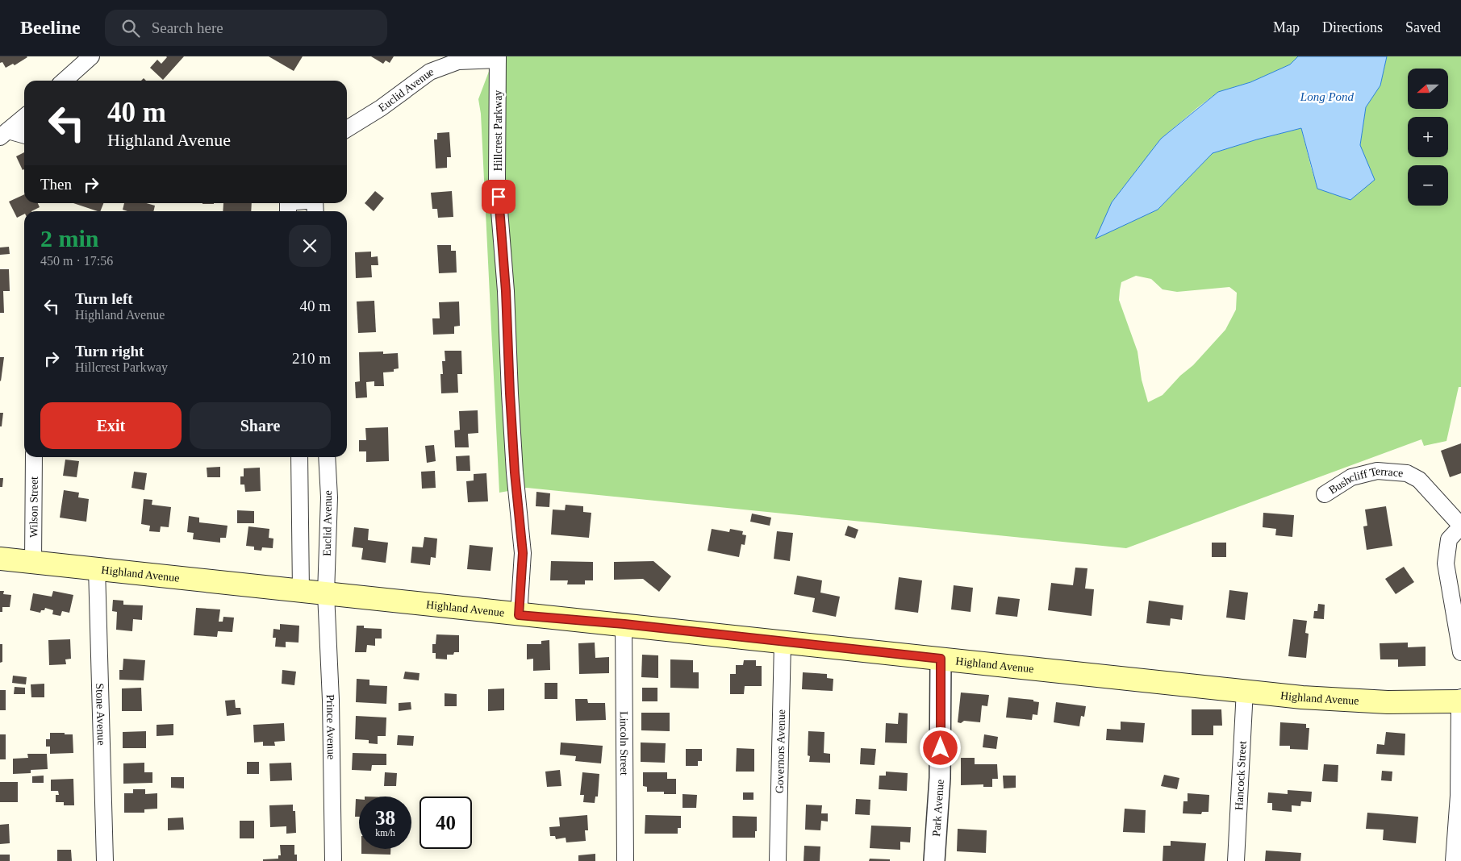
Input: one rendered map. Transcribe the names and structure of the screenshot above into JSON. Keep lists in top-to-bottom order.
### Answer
{
  "streets": {
    "main road": ["Highland Avenue"],
    "street": [
      "Euclid Avenue",
      "Hillcrest Parkway",
      "Bushcliff Terrace",
      "Wilson Street",
      "Stone Avenue",
      "Prince Avenue",
      "Lincoln Street",
      "Governors Avenue",
      "Hancock Street",
      "Park Avenue"
    ]
  },
  "crossings": [
    ["Euclid Avenue", "Hillcrest Parkway"],
    ["Euclid Avenue", "Highland Avenue"],
    ["Euclid Avenue", "Prince Avenue"],
    ["Hillcrest Parkway", "Highland Avenue"],
    ["Wilson Street", "Highland Avenue"],
    ["Highland Avenue", "Stone Avenue"],
    ["Highland Avenue", "Prince Avenue"],
    ["Highland Avenue", "Lincoln Street"],
    ["Highland Avenue", "Governors Avenue"],
    ["Highland Avenue", "Hancock Street"],
    ["Highland Avenue", "Park Avenue"]
  ],
  "water": ["Long Pond"],
  "north": "left",
  "page": {
    "header": "Beeline",
    "search": "Search here",
    "nav": ["Map", "Directions", "Saved"],
    "map_buttons": ["+", "−"],
    "turn": ["40 m", "Highland Avenue"],
    "then": "Then",
    "heading": ["2 min", "450 m · 17:56"],
    "list": [
      {
        "name": "Turn left",
        "note": "Highland Avenue",
        "value": "40 m"
      },
      {
        "name": "Turn right",
        "note": "Hillcrest Parkway",
        "value": "210 m"
      }
    ],
    "buttons": ["Exit", "Share"],
    "speed": "38 km/h",
    "limit": "40"
  }
}
